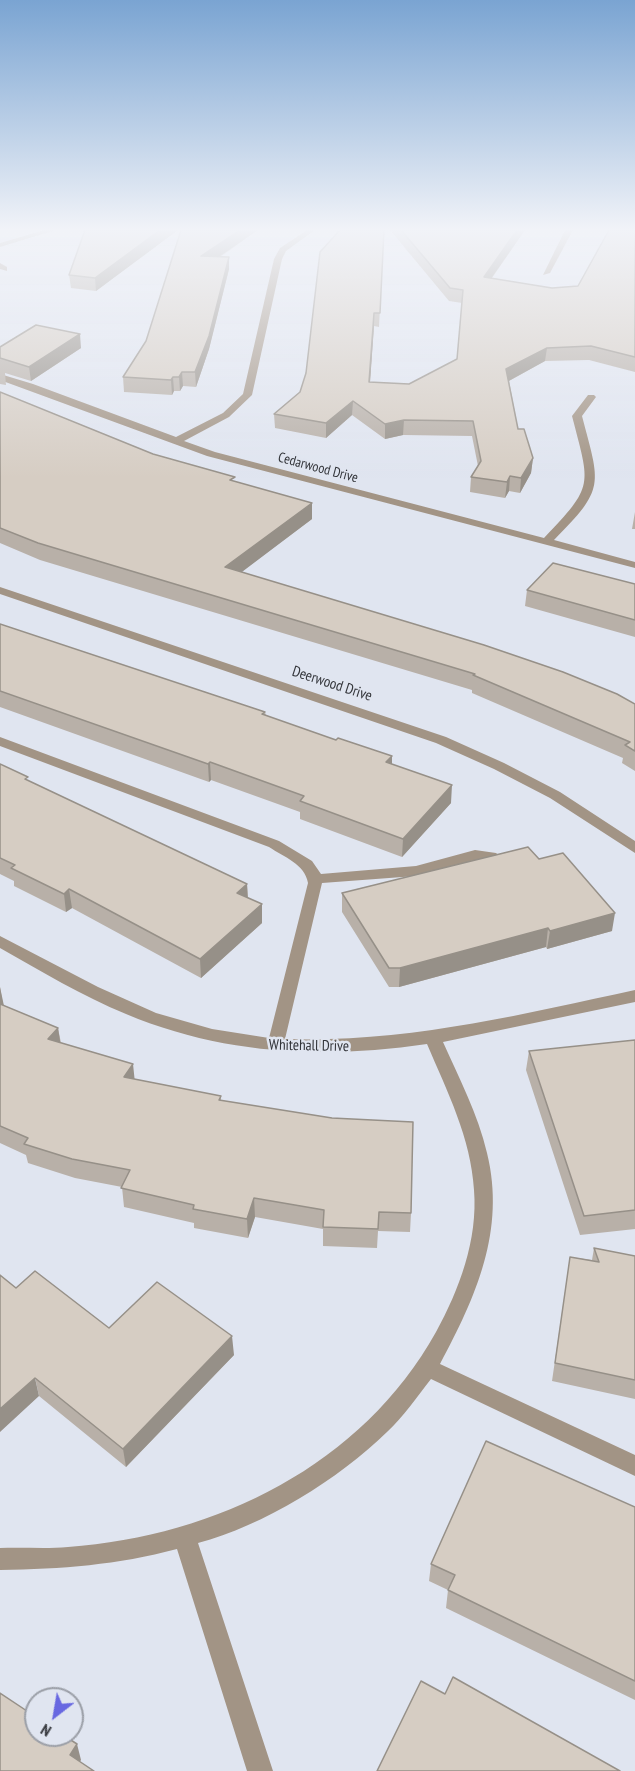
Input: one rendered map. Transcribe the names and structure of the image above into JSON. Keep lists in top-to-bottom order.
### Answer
{
  "streets": {
    "street": ["Cedarwood Drive", "Deerwood Drive", "Whitehall Drive"]
  },
  "north": "bottom left"
}
